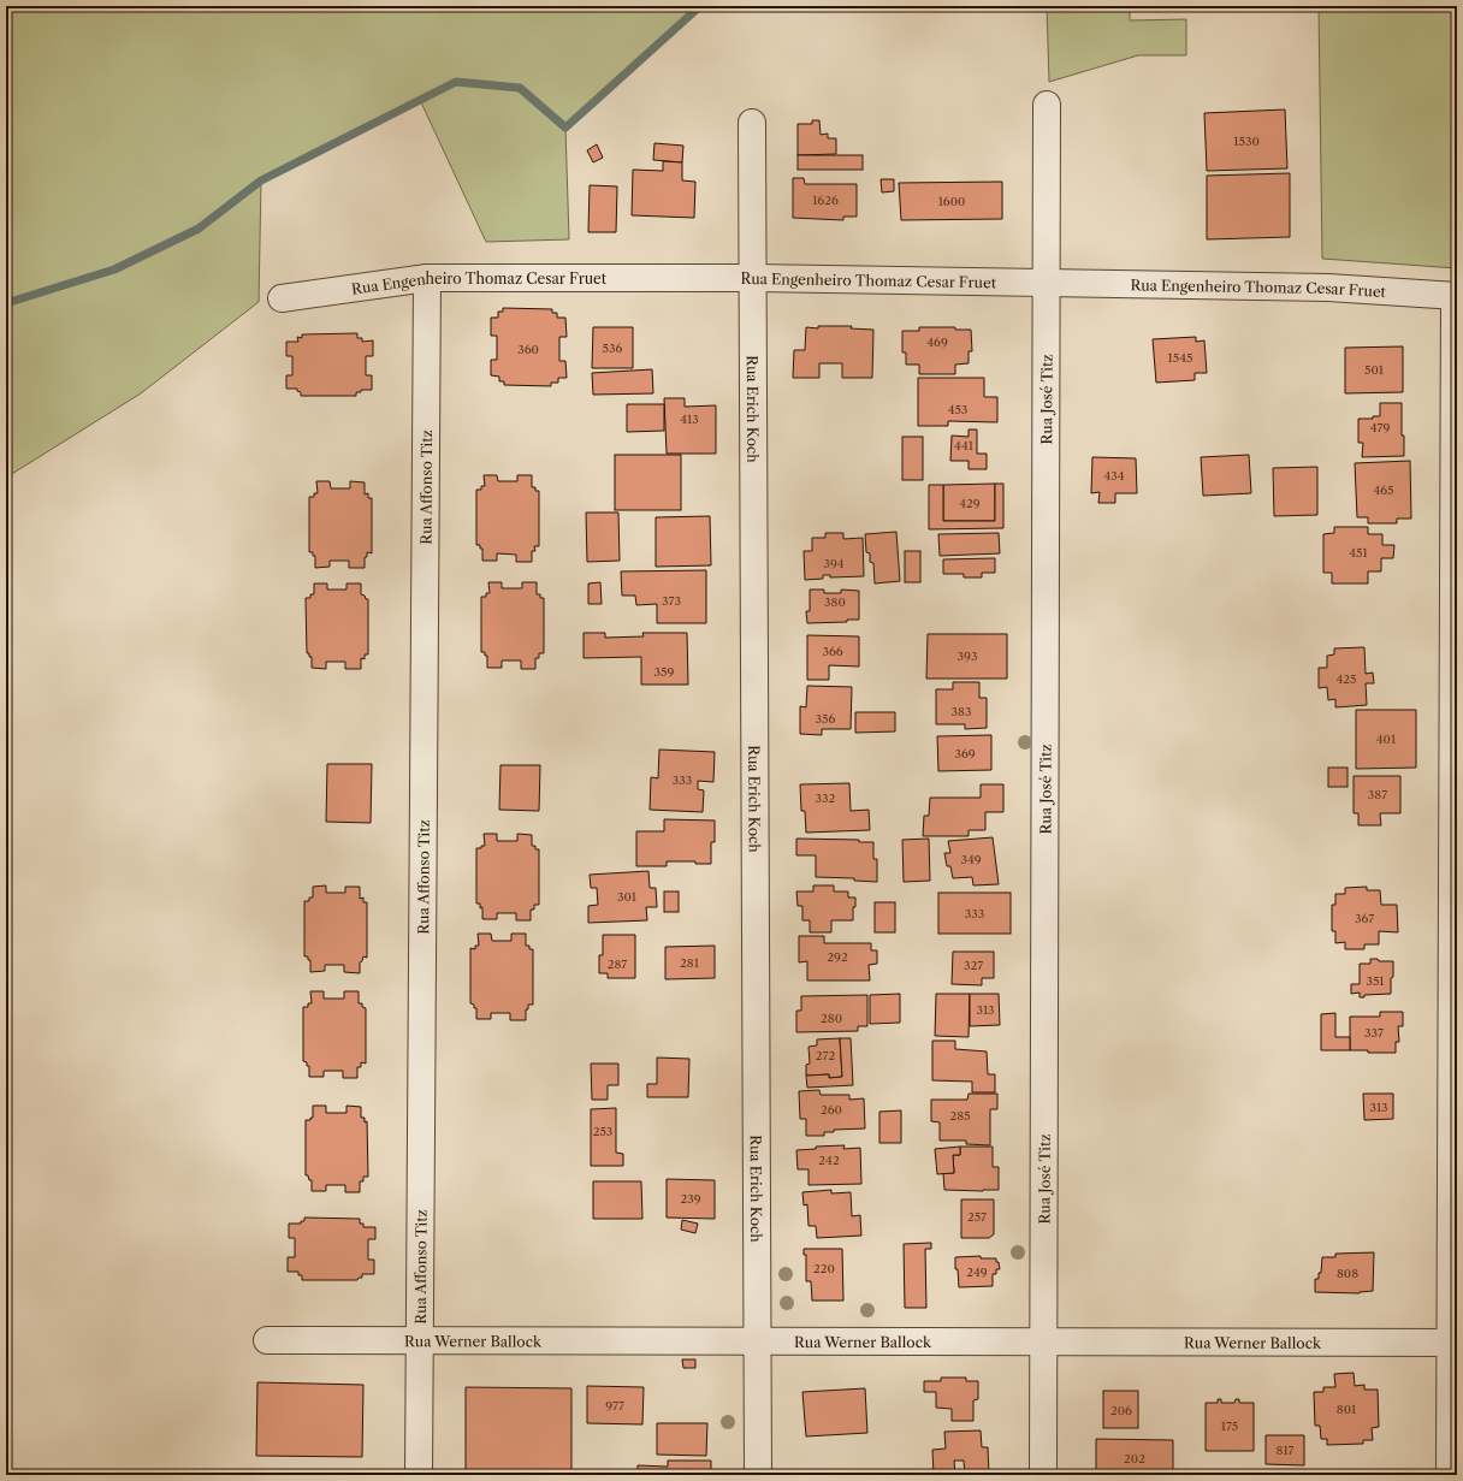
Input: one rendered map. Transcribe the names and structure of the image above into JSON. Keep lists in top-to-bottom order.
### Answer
{
  "streets": {
    "street": [
      "Rua Engenheiro Thomaz Cesar Fruet",
      "Rua José Titz",
      "Rua Erich Koch",
      "Rua Affonso Titz",
      "Rua Werner Ballock"
    ]
  },
  "crossings": [
    ["Rua Engenheiro Thomaz Cesar Fruet", "Rua José Titz"],
    ["Rua Engenheiro Thomaz Cesar Fruet", "Rua Erich Koch"],
    ["Rua Engenheiro Thomaz Cesar Fruet", "Rua Affonso Titz"],
    ["Rua José Titz", "Rua Werner Ballock"],
    ["Rua Erich Koch", "Rua Werner Ballock"],
    ["Rua Affonso Titz", "Rua Werner Ballock"]
  ],
  "house_numbers": [
    "1530",
    "1626",
    "1600",
    "469",
    "536",
    "360",
    "1545",
    "501",
    "453",
    "413",
    "479",
    "441",
    "434",
    "465",
    "429",
    "451",
    "394",
    "373",
    "380",
    "366",
    "393",
    "359",
    "425",
    "383",
    "356",
    "401",
    "369",
    "333",
    "387",
    "332",
    "349",
    "301",
    "333",
    "367",
    "292",
    "281",
    "287",
    "327",
    "351",
    "313",
    "280",
    "337",
    "272",
    "313",
    "260",
    "285",
    "253",
    "242",
    "239",
    "257",
    "220",
    "249",
    "808",
    "977",
    "801",
    "206",
    "175",
    "817",
    "202"
  ]
}
